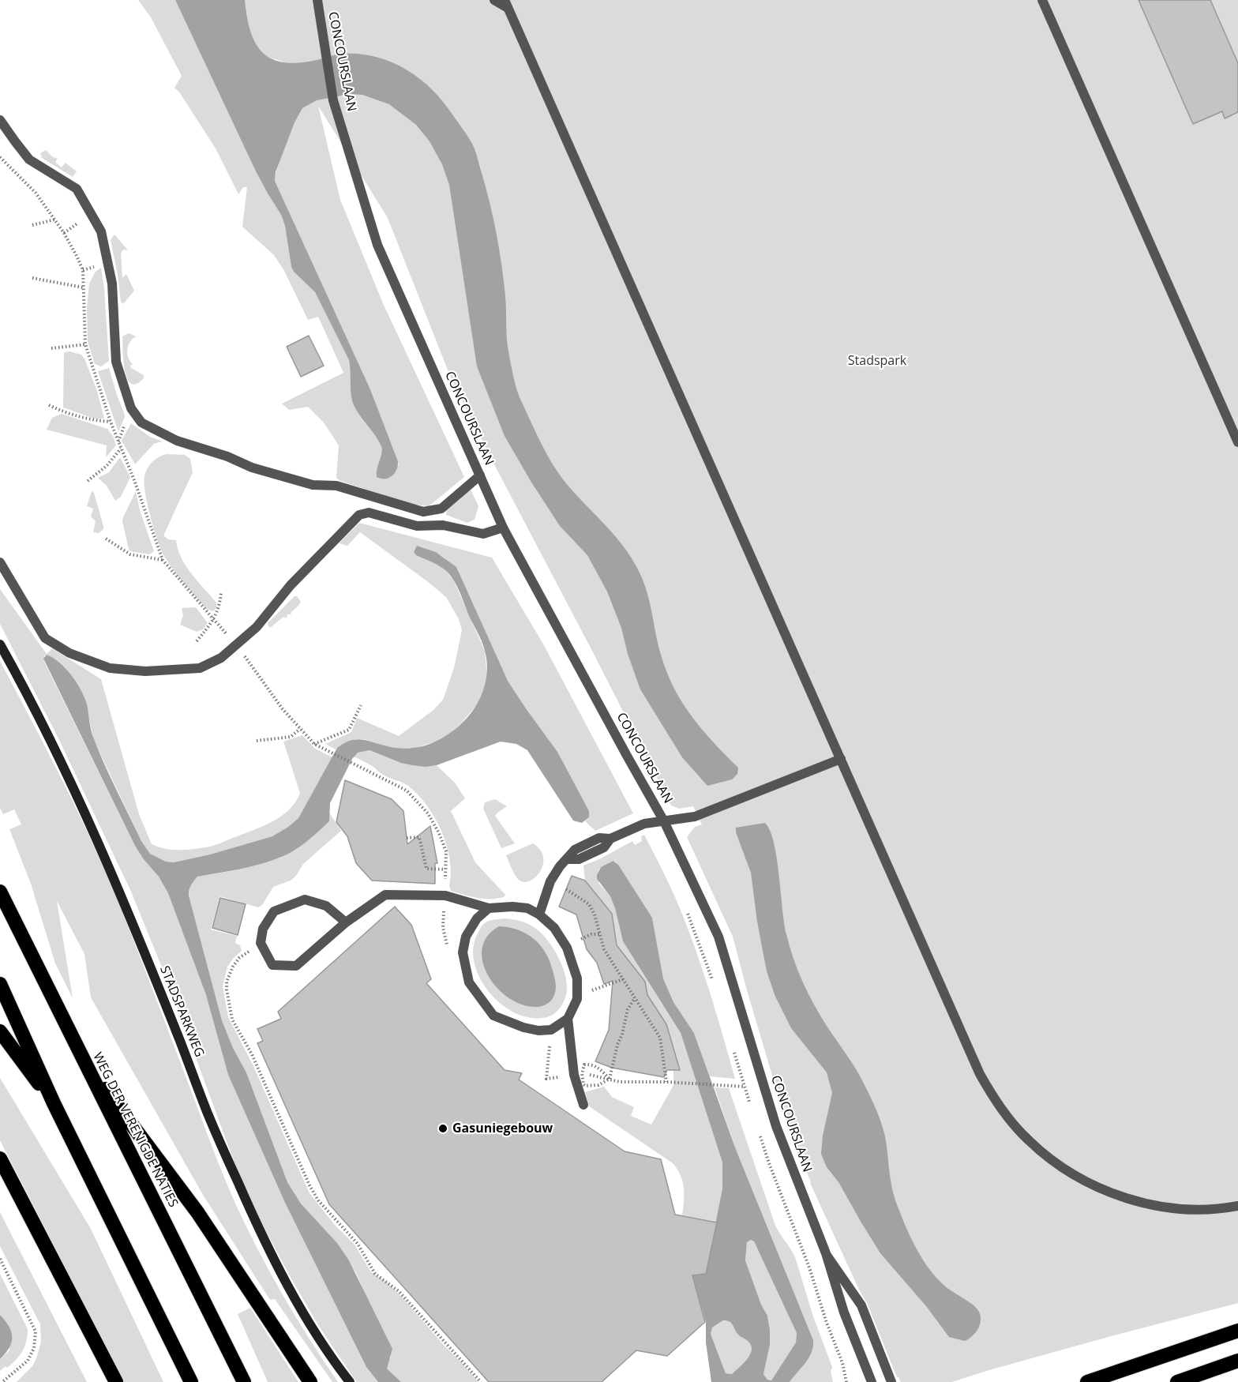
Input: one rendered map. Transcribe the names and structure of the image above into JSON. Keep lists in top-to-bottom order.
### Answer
{
  "streets": {
    "highway": ["WEG DER VERENIGDE NATIES"],
    "main road": ["STADSPARKWEG"],
    "street": ["CONCOURSLAAN"]
  },
  "parks": ["Stadspark"],
  "places": ["Gasuniegebouw"]
}
